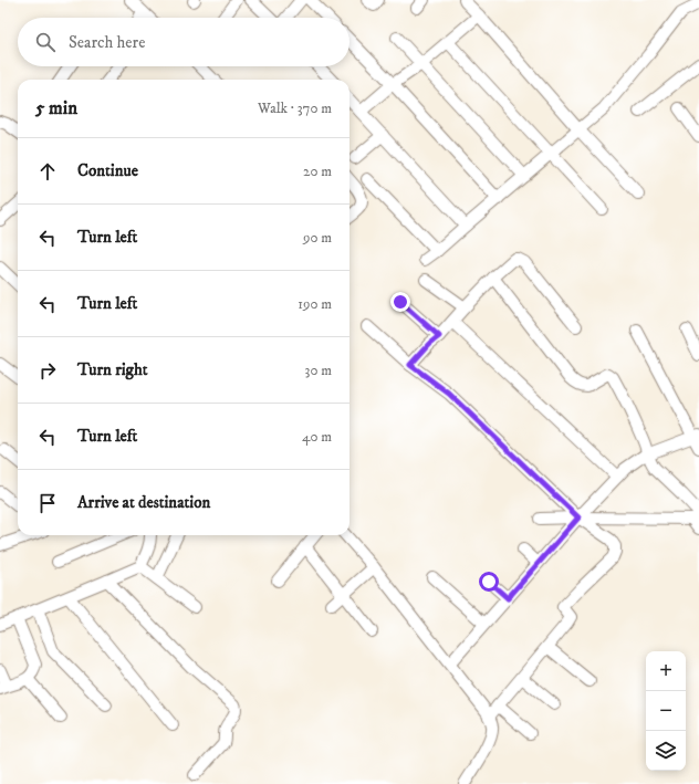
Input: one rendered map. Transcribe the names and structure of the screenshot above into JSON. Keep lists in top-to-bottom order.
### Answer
{
  "page": {
    "search": "Search here",
    "heading": ["5 min", "Walk · 370 m"],
    "list": [
      ["Continue", "20 m"],
      ["Turn left", "90 m"],
      ["Turn left", "190 m"],
      ["Turn right", "30 m"],
      ["Turn left", "40 m"],
      "Arrive at destination"
    ],
    "map_buttons": ["+", "−"]
  }
}
